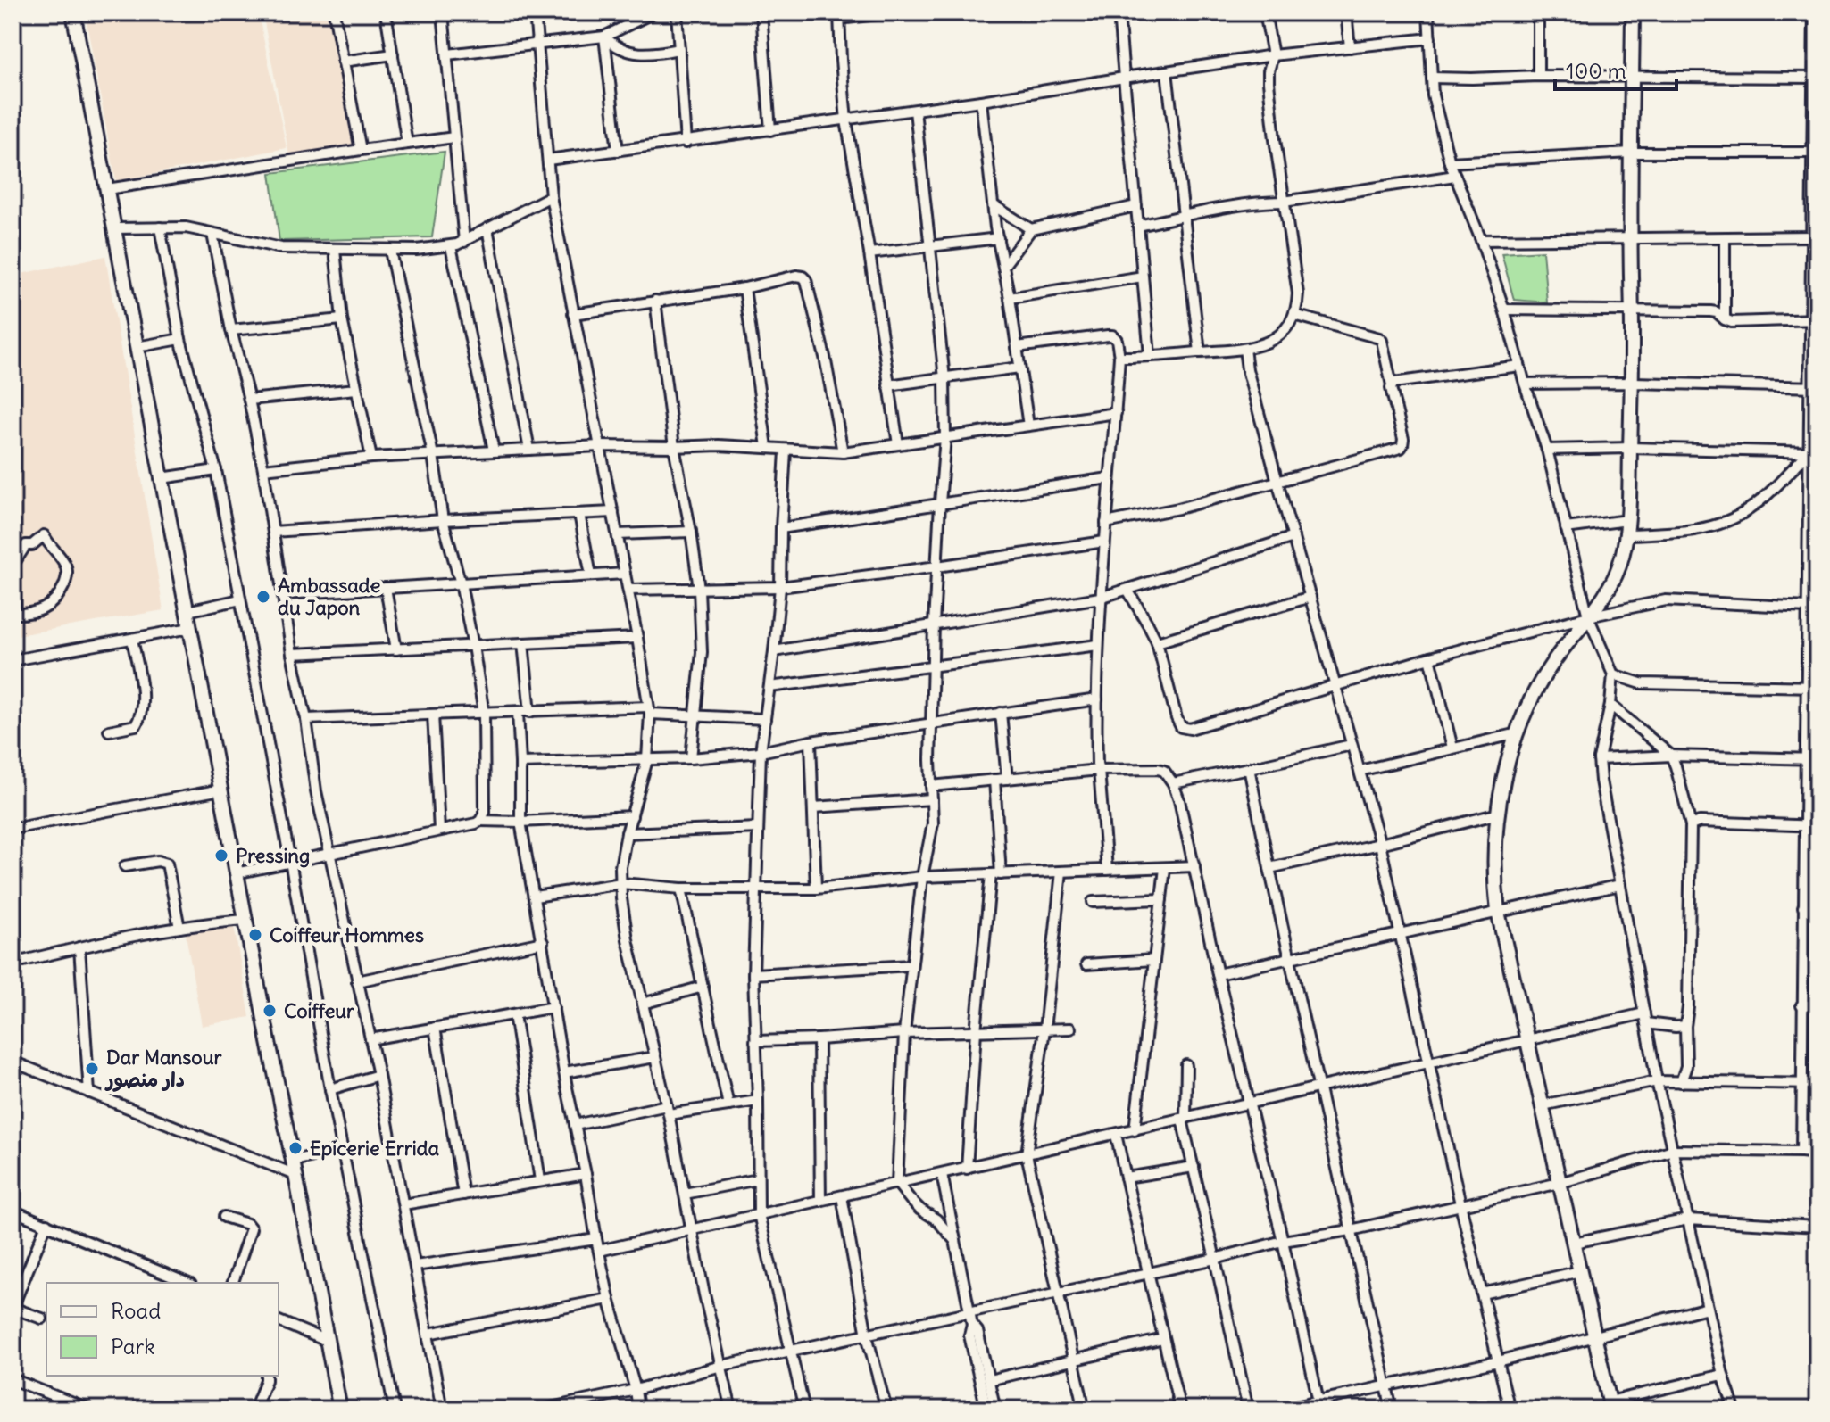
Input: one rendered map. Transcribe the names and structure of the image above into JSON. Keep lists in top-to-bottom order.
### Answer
{
  "places": [
    "Ambassade du Japon",
    "Pressing",
    "Coiffeur Hommes",
    "Coiffeur",
    "Dar Mansour دار منصور",
    "Epicerie Errida"
  ],
  "legend": ["Road", "Park"],
  "scale_bar": "100 m"
}
